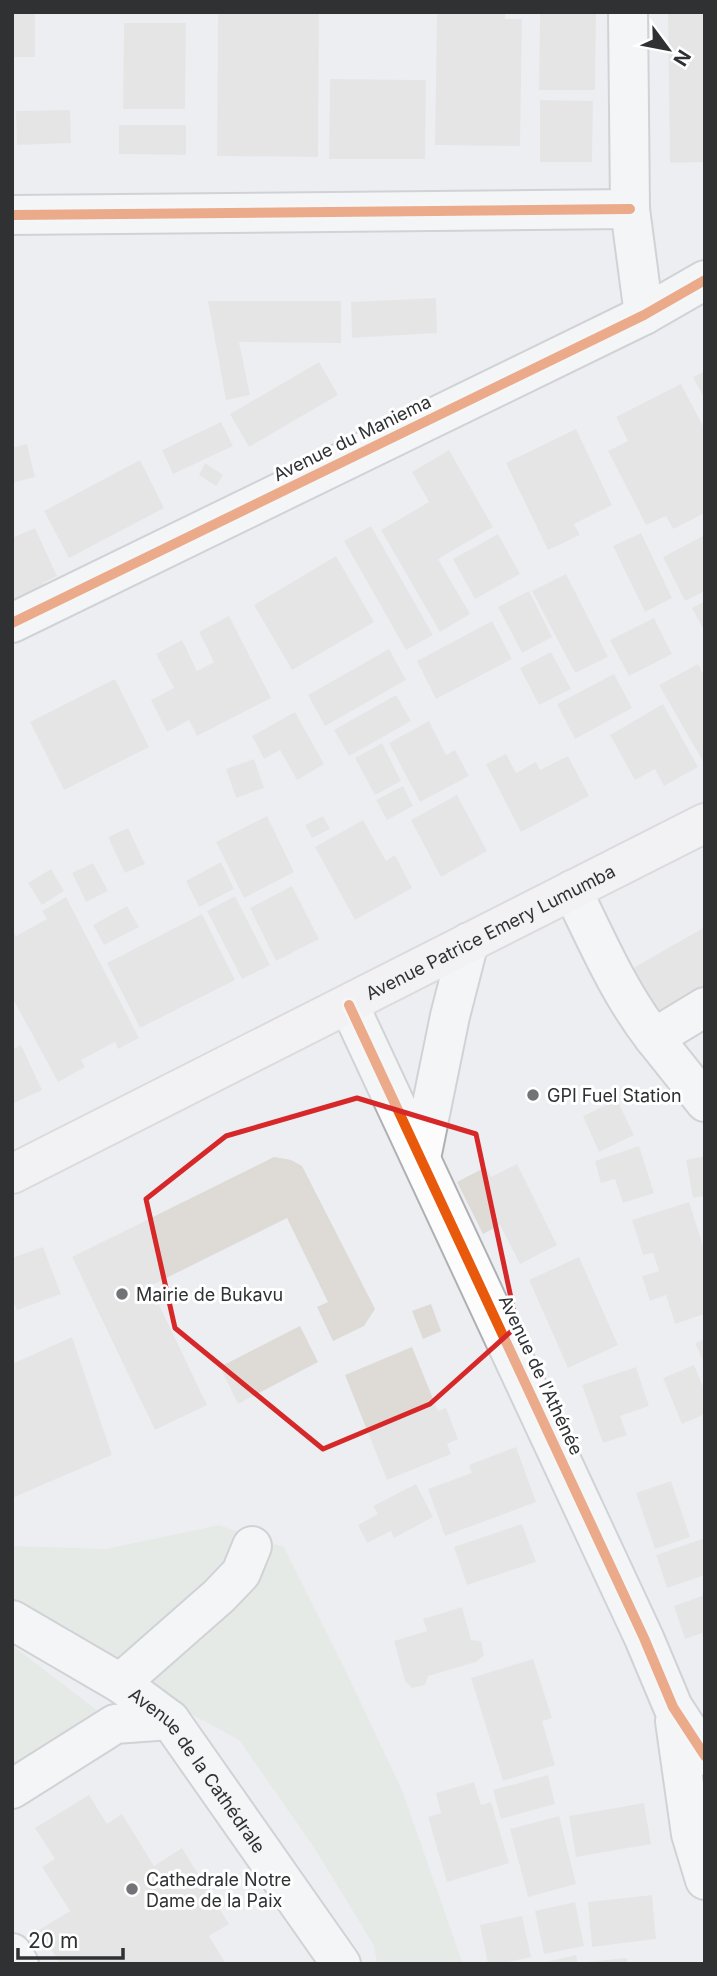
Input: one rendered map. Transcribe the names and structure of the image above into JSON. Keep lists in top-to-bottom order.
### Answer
{
  "streets": {
    "main road": ["Avenue Patrice Emery Lumumba"],
    "street": ["Avenue du Maniema", "Avenue de l'Athénée", "Avenue de la Cathédrale"]
  },
  "crossings": [
    ["Avenue Patrice Emery Lumumba", "Avenue de l'Athénée"]
  ],
  "places": ["GPI Fuel Station", "Mairie de Bukavu", "Cathedrale Notre Dame de la Paix"],
  "scale_bar": "20 m",
  "north": "bottom right"
}
